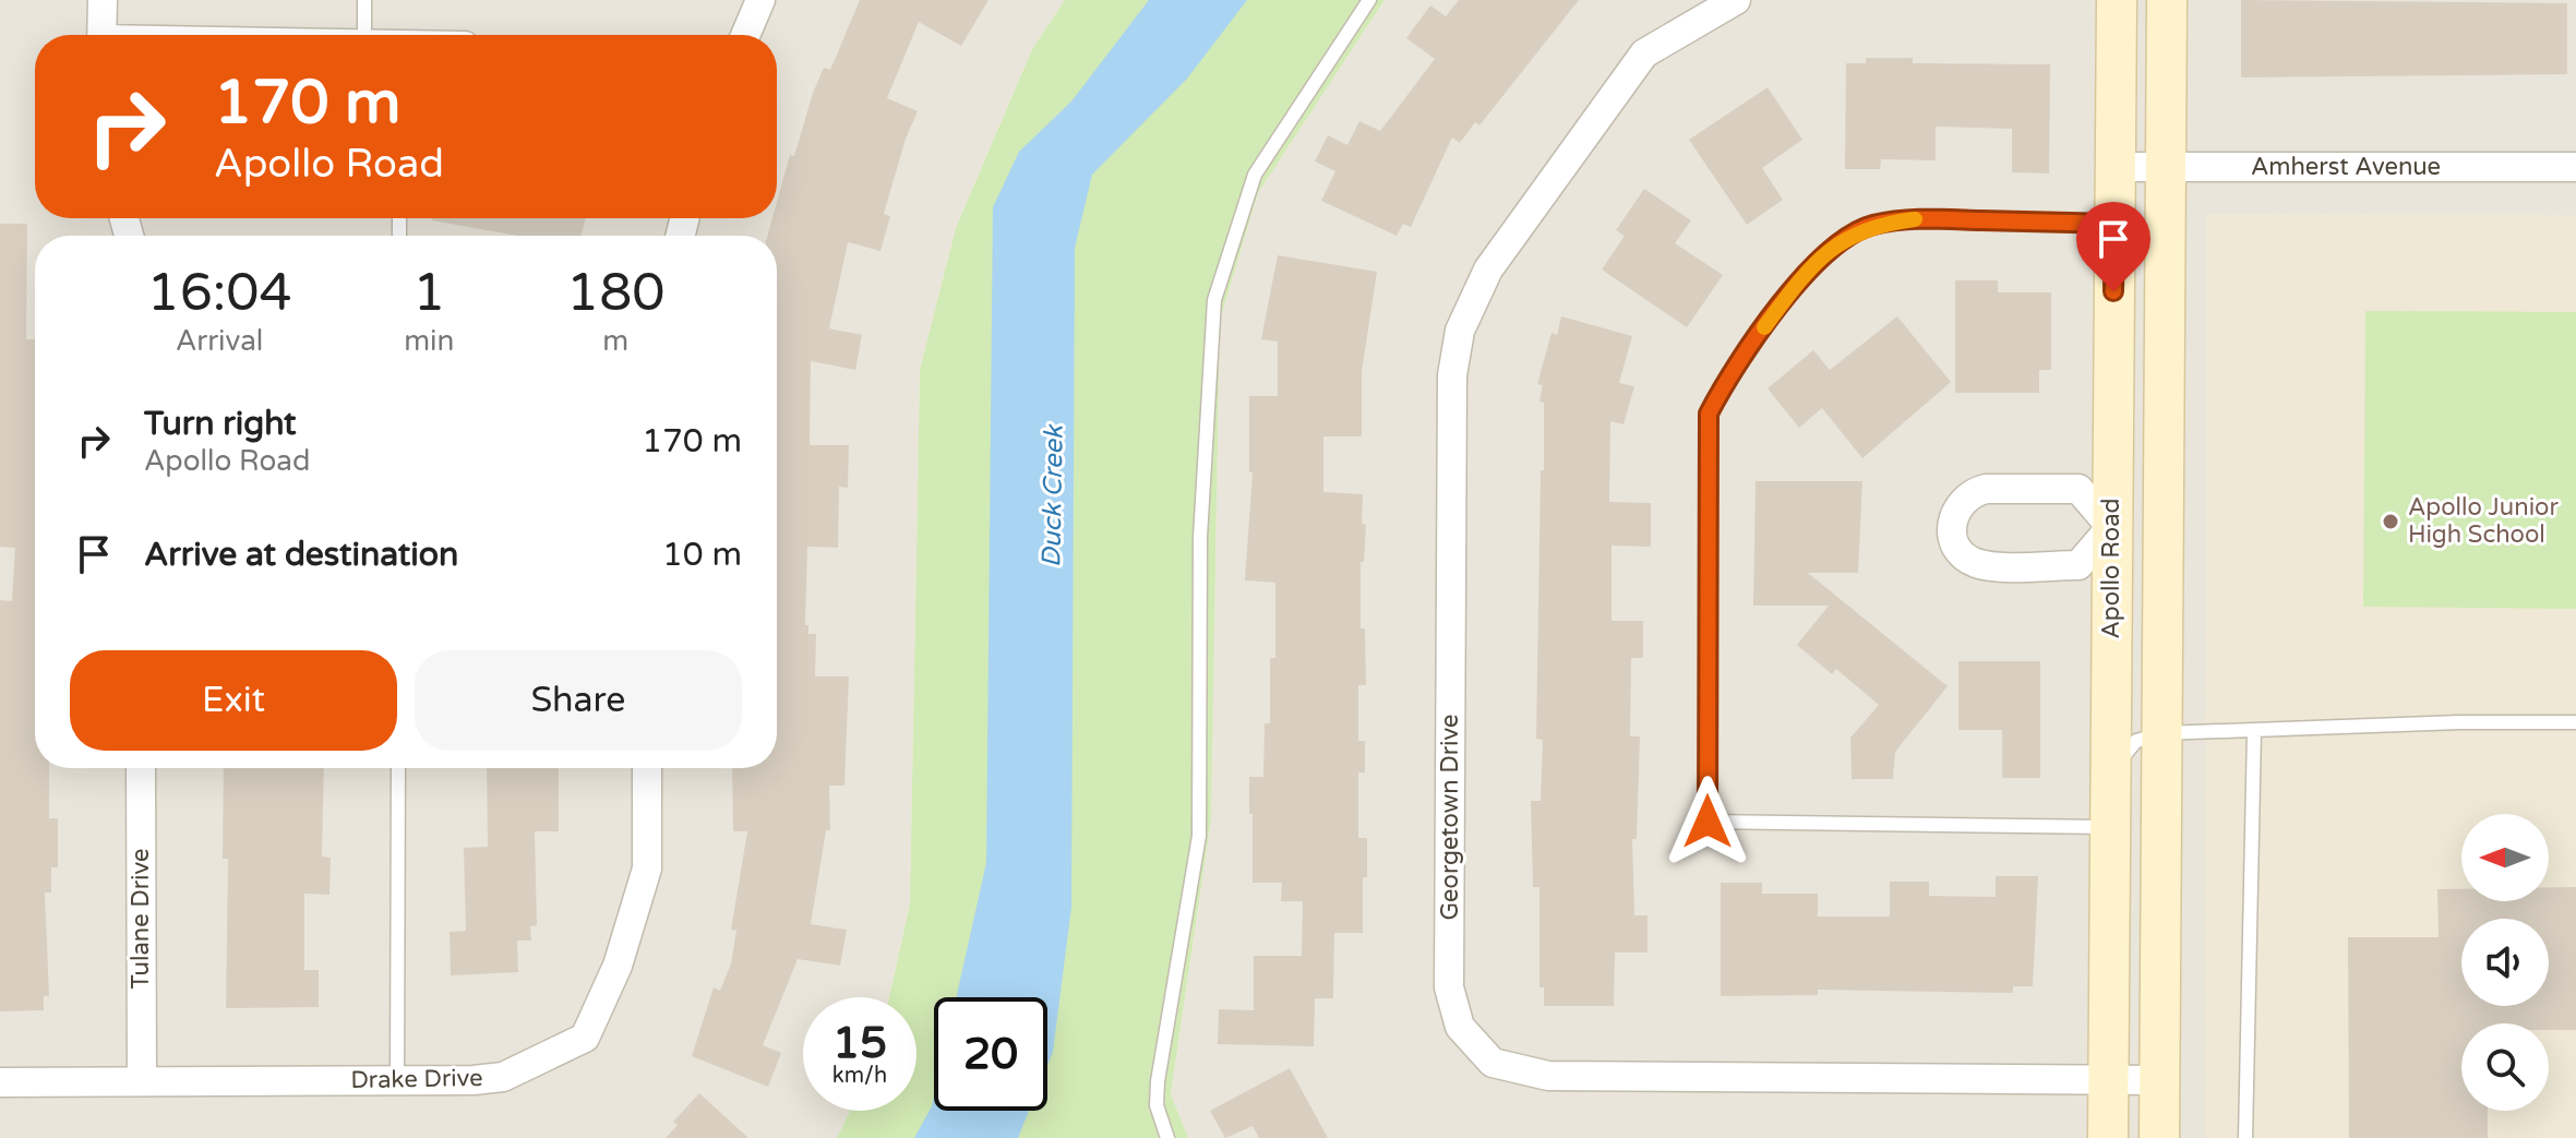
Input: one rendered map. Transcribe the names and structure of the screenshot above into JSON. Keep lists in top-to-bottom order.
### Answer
{
  "streets": {
    "street": [
      "Amherst Avenue",
      "Apollo Road",
      "Georgetown Drive",
      "Tulane Drive",
      "Drake Drive"
    ]
  },
  "crossings": [
    ["Amherst Avenue", "Apollo Road"],
    ["Apollo Road", "Georgetown Drive"],
    ["Tulane Drive", "Drake Drive"]
  ],
  "water": ["Duck Creek"],
  "places": ["Apollo Junior High School"],
  "north": "left",
  "page": {
    "turn": ["170 m", "Apollo Road"],
    "eta": [
      "16:04",
      "Arrival",
      "1",
      "min",
      "180",
      "m"
    ],
    "list": [
      {
        "name": "Turn right",
        "note": "Apollo Road",
        "value": "170 m"
      },
      {
        "name": "Arrive at destination",
        "value": "10 m"
      }
    ],
    "buttons": ["Exit", "Share"],
    "speed": "15 km/h",
    "limit": "20"
  }
}
